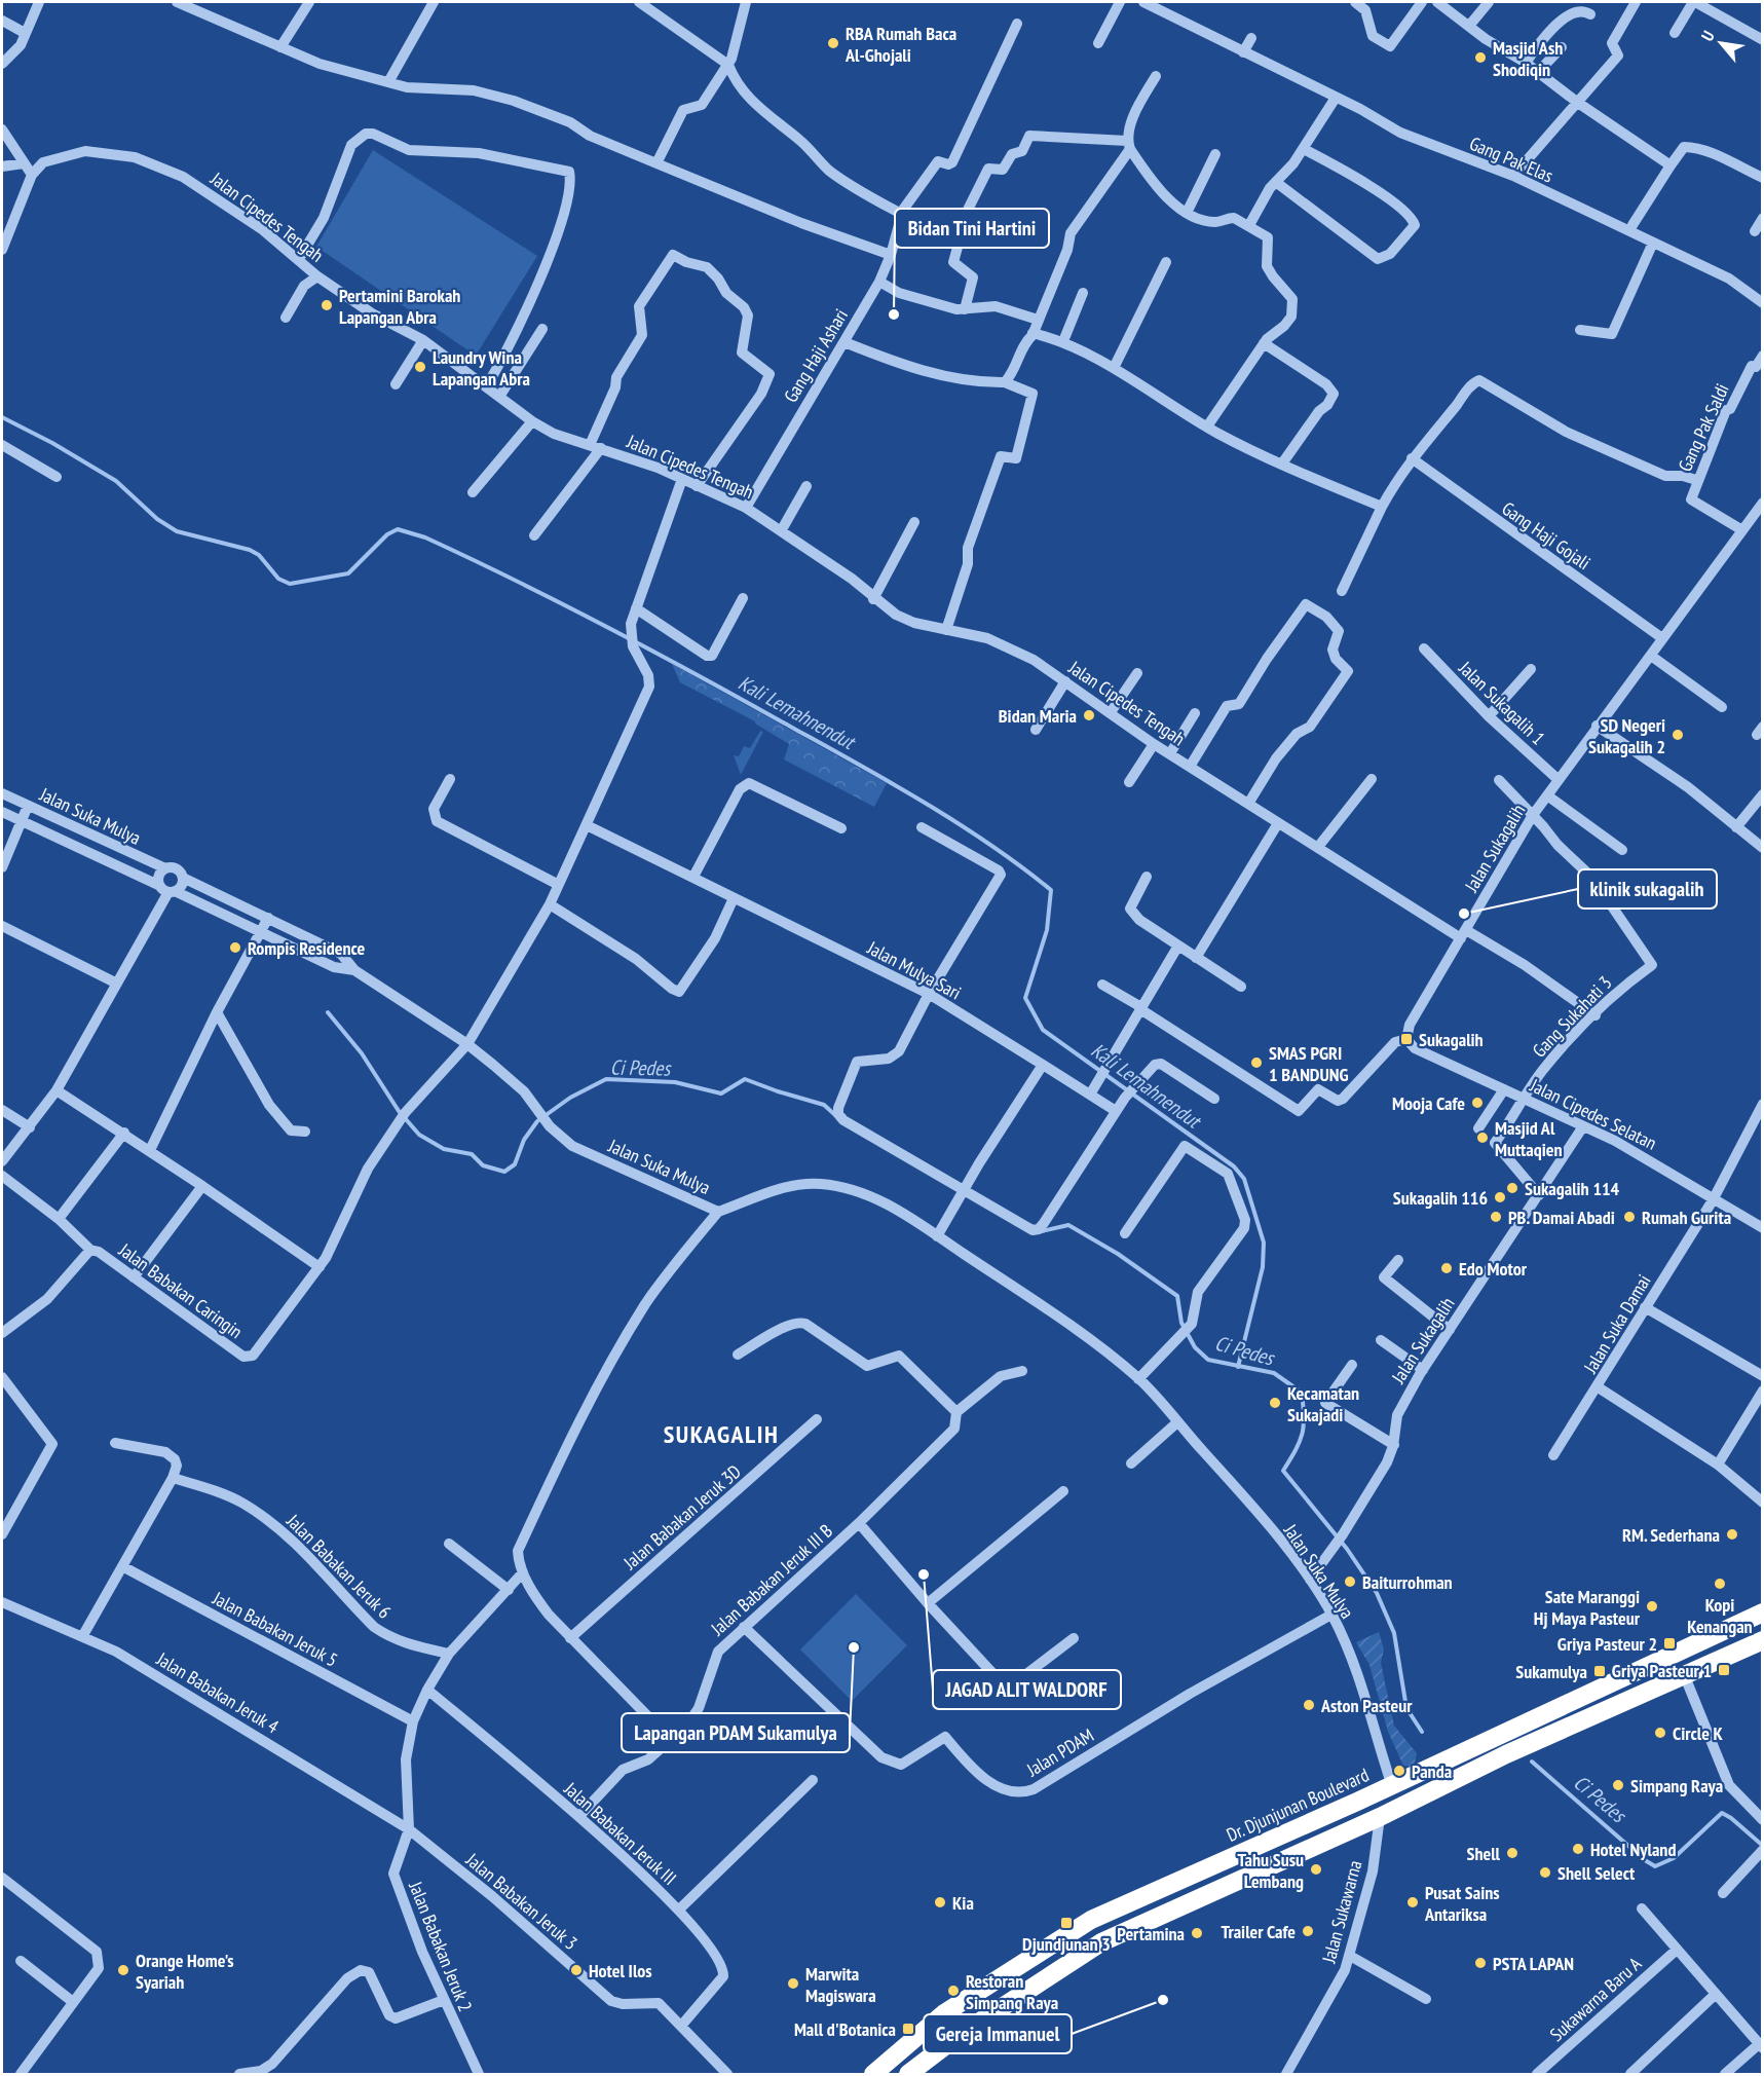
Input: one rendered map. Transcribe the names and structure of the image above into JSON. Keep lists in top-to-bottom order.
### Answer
{
  "streets": {
    "highway": ["Dr. Djunjunan Boulevard"],
    "street": [
      "Gang Pak Elas",
      "Jalan Cipedes Tengah",
      "Gang Haji Ashari",
      "Gang Pak Saldi",
      "Gang Haji Gojali",
      "Jalan Sukagalih 1",
      "Jalan Suka Mulya",
      "Jalan Sukagalih",
      "Jalan Mulya Sari",
      "Gang Sukahati 3",
      "Jalan Cipedes Selatan",
      "Jalan Babakan Caringin",
      "Jalan Suka Damai",
      "Jalan Babakan Jeruk 3D",
      "Jalan Babakan Jeruk 6",
      "Jalan Babakan Jeruk III B",
      "Jalan Babakan Jeruk 5",
      "Jalan Babakan Jeruk 4",
      "Jalan PDAM",
      "Jalan Babakan Jeruk III",
      "Jalan Babakan Jeruk 3",
      "Jalan Sukawarna",
      "Jalan Babakan Jeruk 2",
      "Sukawarna Baru A"
    ]
  },
  "crossings": [
    ["Jalan Cipedes Tengah", "Gang Haji Ashari"],
    ["Jalan Cipedes Tengah", "Jalan Sukagalih"],
    ["Jalan Cipedes Tengah", "Gang Sukahati 3"],
    ["Gang Pak Saldi", "Jalan Sukagalih"],
    ["Gang Haji Gojali", "Jalan Sukagalih"],
    ["Jalan Sukagalih 1", "Jalan Sukagalih"],
    ["Jalan Suka Mulya", "Jalan Sukagalih"],
    ["Jalan Suka Mulya", "Jalan Babakan Caringin"],
    ["Jalan Suka Mulya", "Jalan PDAM"],
    ["Jalan Suka Mulya", "Dr. Djunjunan Boulevard"],
    ["Jalan Sukagalih", "Gang Sukahati 3"],
    ["Jalan Sukagalih", "Jalan Cipedes Selatan"],
    ["Jalan Mulya Sari", "Jalan Babakan Caringin"],
    ["Gang Sukahati 3", "Jalan Cipedes Selatan"],
    ["Jalan Cipedes Selatan", "Jalan Suka Damai"],
    ["Jalan Babakan Jeruk 6", "Jalan Babakan Jeruk 2"],
    ["Jalan Babakan Jeruk III B", "Jalan PDAM"],
    ["Jalan Babakan Jeruk III B", "Jalan Babakan Jeruk III"],
    ["Jalan Babakan Jeruk 5", "Jalan Babakan Jeruk 2"],
    ["Jalan Babakan Jeruk 4", "Jalan Babakan Jeruk 3"],
    ["Jalan Babakan Jeruk 4", "Jalan Babakan Jeruk 2"],
    ["Jalan Babakan Jeruk III", "Jalan Babakan Jeruk 3"],
    ["Jalan Babakan Jeruk III", "Jalan Babakan Jeruk 2"],
    ["Jalan Babakan Jeruk 3", "Jalan Babakan Jeruk 2"]
  ],
  "districts": ["SUKAGALIH"],
  "water": ["Kali Lemahnendut", "Ci Pedes"],
  "places": {
    "other": [
      "RBA Rumah Baca Al-Ghojali",
      "Masjid Ash Shodiqin",
      "Pertamini Barokah Lapangan Abra",
      "Bidan Tini Hartini",
      "Laundry Wina Lapangan Abra",
      "Bidan Maria",
      "SD Negeri Sukagalih 2",
      "klinik sukagalih",
      "Rompis Residence",
      "SMAS PGRI 1 BANDUNG",
      "Mooja Cafe",
      "Masjid Al Muttaqien",
      "Sukagalih 114",
      "Sukagalih 116",
      "PB. Damai Abadi",
      "Rumah Gurita",
      "Edo Motor",
      "Kecamatan Sukajadi",
      "RM. Sederhana",
      "JAGAD ALIT WALDORF",
      "Baiturrohman",
      "Kopi Kenangan",
      "Sate Maranggi Hj Maya Pasteur",
      "Lapangan PDAM Sukamulya",
      "Aston Pasteur",
      "Circle K",
      "Panda",
      "Simpang Raya",
      "Hotel Nyland",
      "Shell",
      "Tahu Susu Lembang",
      "Shell Select",
      "Kia",
      "Pusat Sains Antariksa",
      "Trailer Cafe",
      "Pertamina",
      "PSTA LAPAN",
      "Orange Home's Syariah",
      "Hotel Ilos",
      "Marwita Magiswara",
      "Restoran Simpang Raya",
      "Gereja Immanuel"
    ],
    "transit": [
      "Sukagalih",
      "Griya Pasteur 2",
      "Griya Pasteur 1",
      "Sukamulya",
      "Djundjunan 3",
      "Mall d'Botanica"
    ]
  },
  "north": "top left"
}
